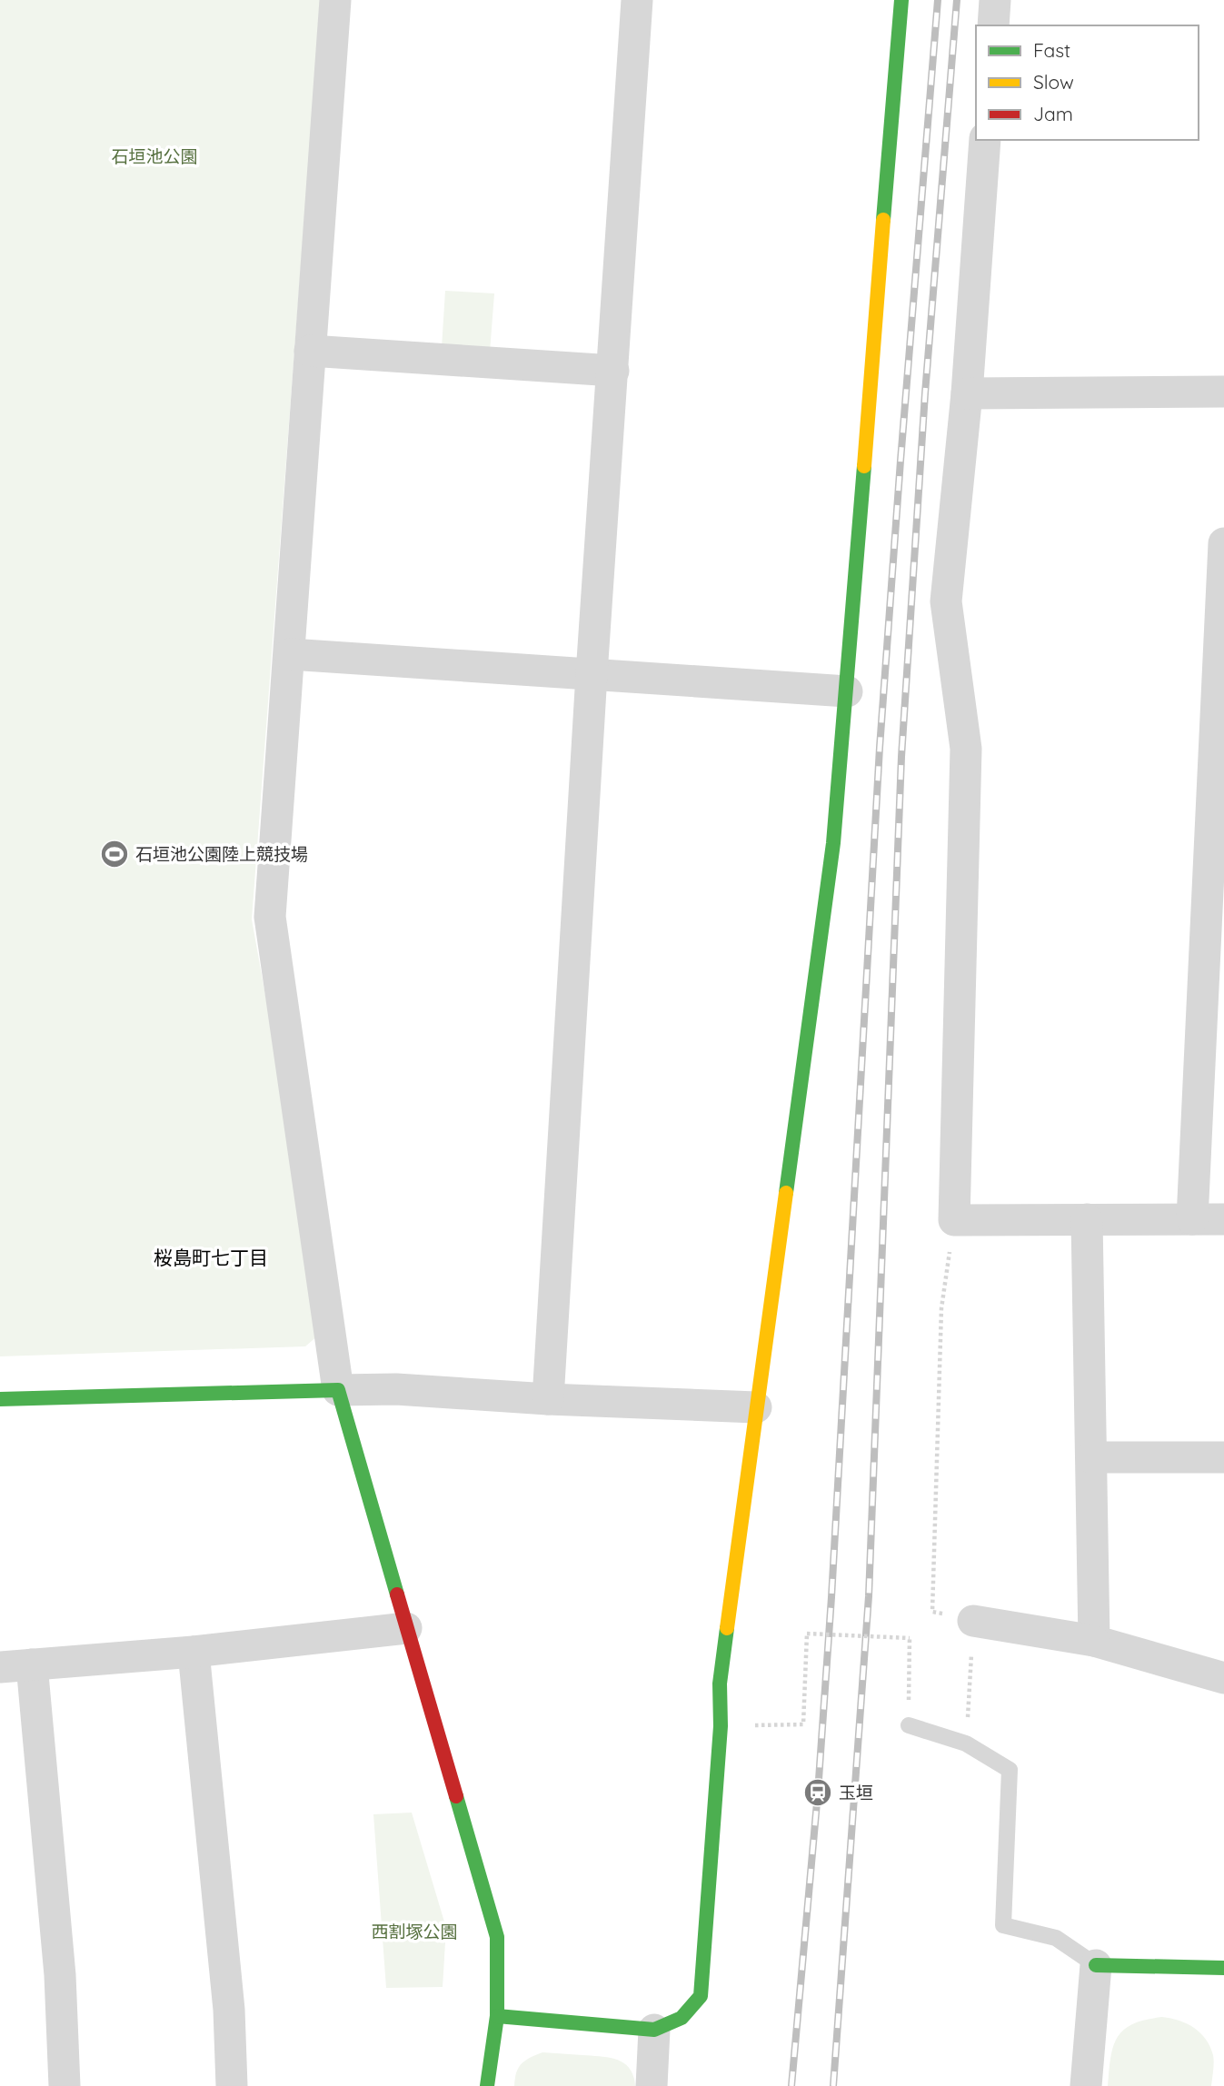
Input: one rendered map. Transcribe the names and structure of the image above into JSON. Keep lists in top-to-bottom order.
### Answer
{
  "districts": ["桜島町七丁目"],
  "parks": ["石垣池公園", "西割塚公園"],
  "places": {
    "sports": ["石垣池公園陸上競技場"],
    "station": ["玉垣"]
  },
  "legend": ["Fast", "Slow", "Jam"]
}
